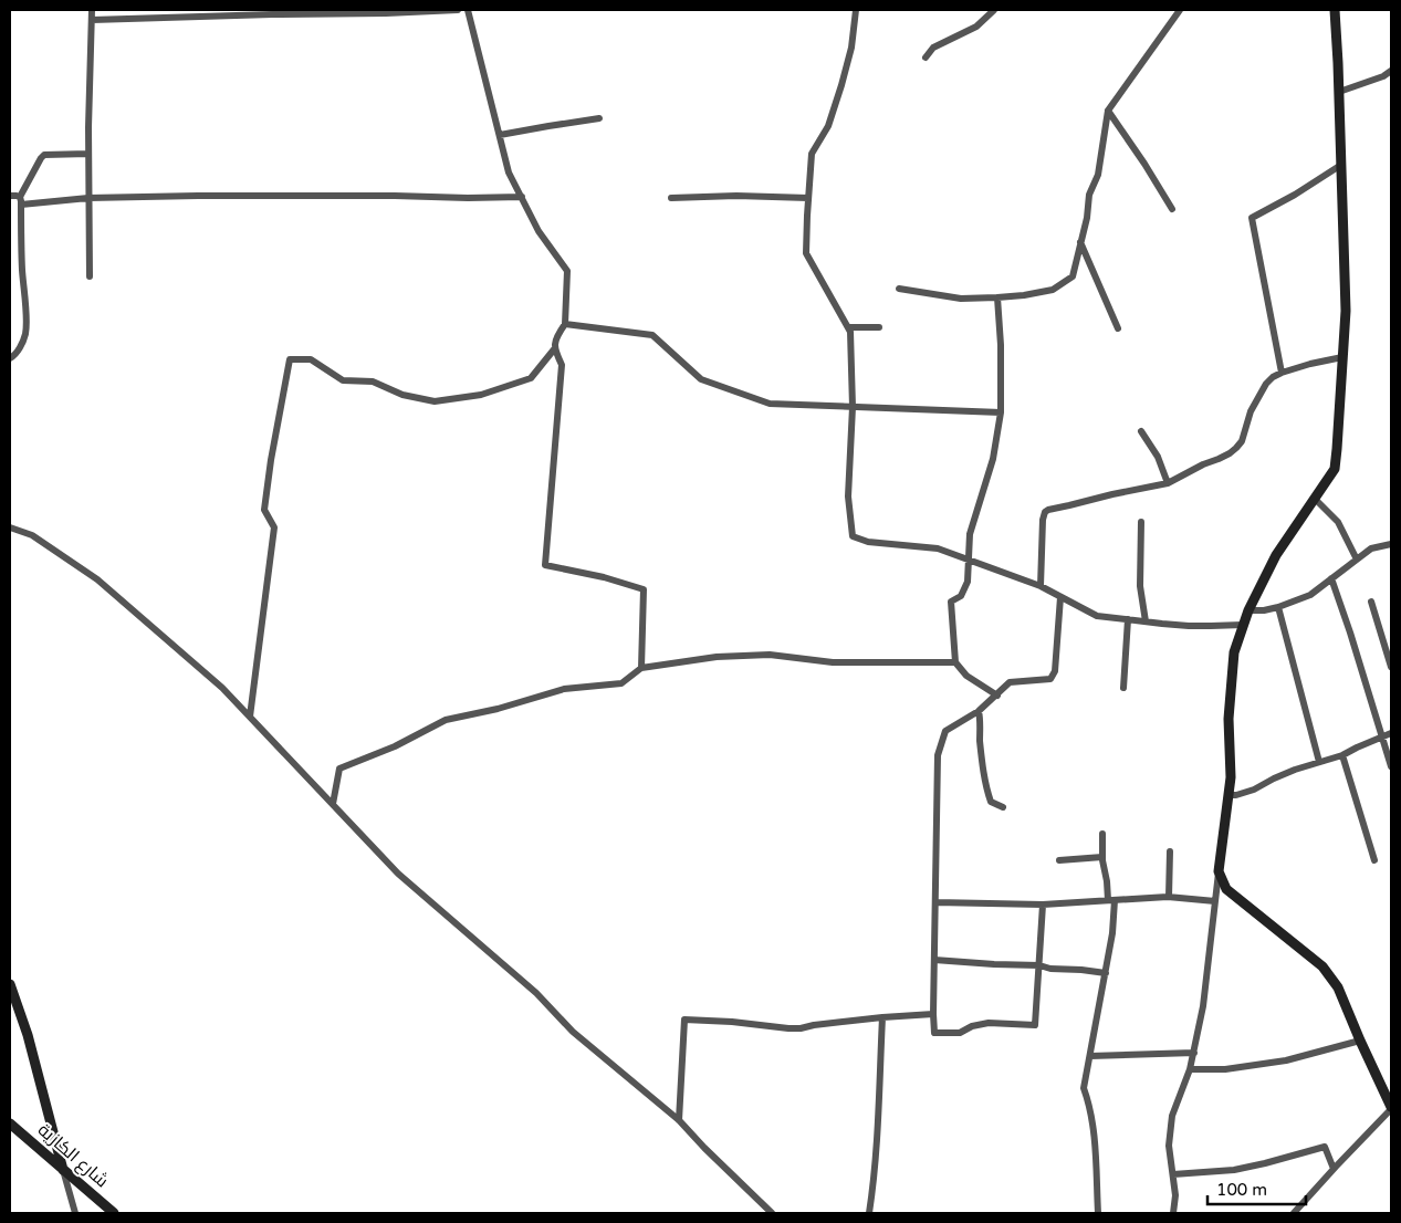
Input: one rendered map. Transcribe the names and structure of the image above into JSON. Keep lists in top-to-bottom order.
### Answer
{
  "streets": {
    "street": ["شارع الكازية"]
  },
  "scale_bar": "100 m"
}
